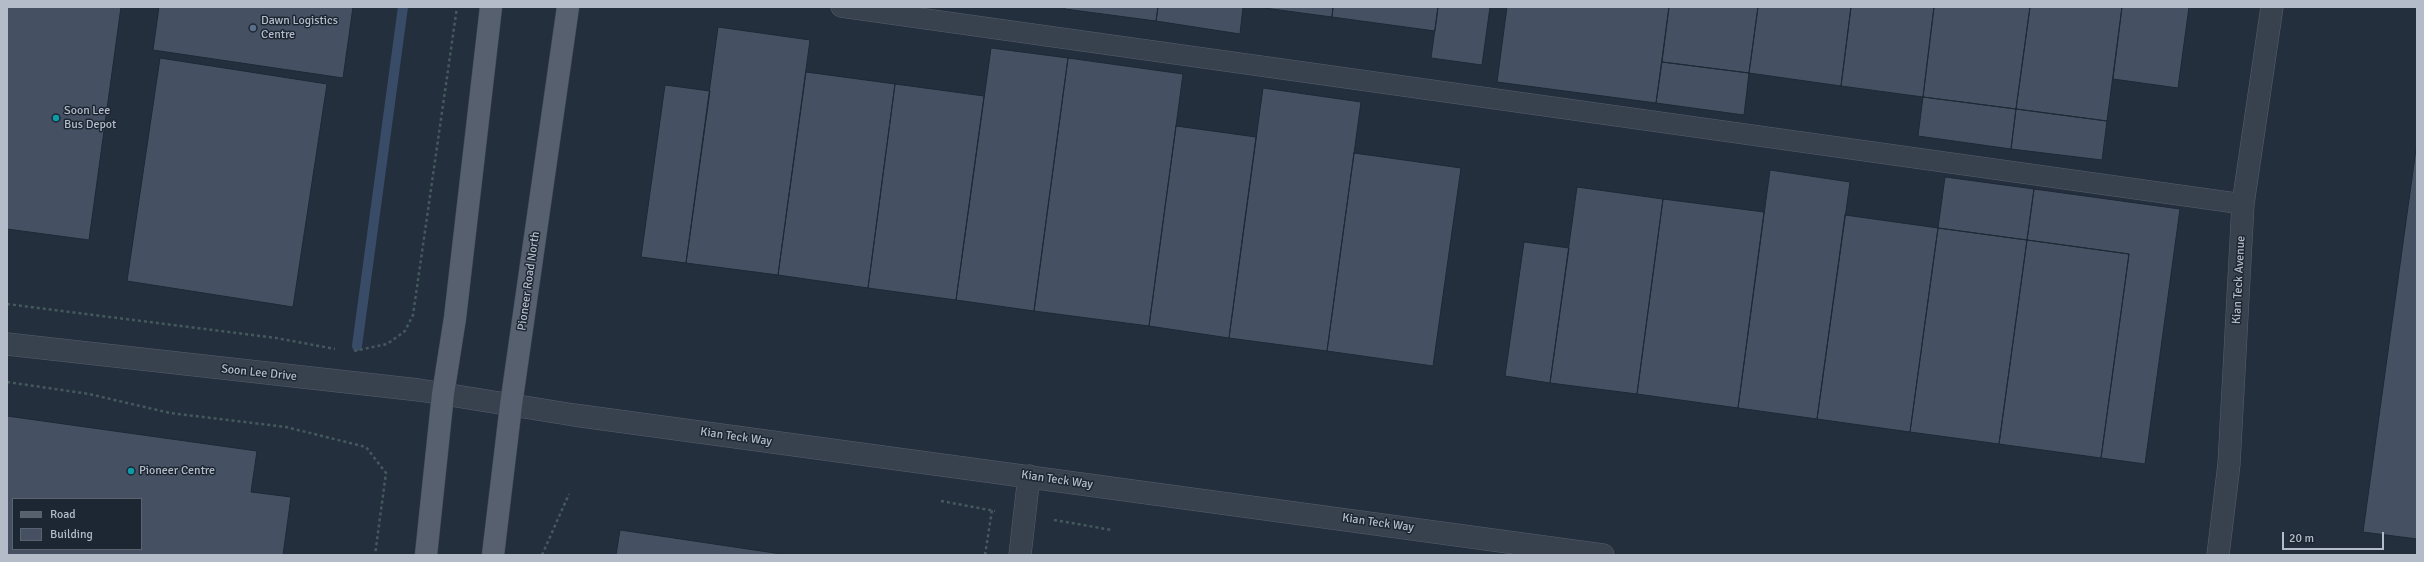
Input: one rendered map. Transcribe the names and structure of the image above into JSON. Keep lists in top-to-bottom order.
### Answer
{
  "streets": {
    "main road": ["Pioneer Road North"],
    "street": ["Kian Teck Avenue", "Soon Lee Drive", "Kian Teck Way"]
  },
  "crossings": [
    ["Pioneer Road North", "Soon Lee Drive"],
    ["Pioneer Road North", "Kian Teck Way"],
    ["Soon Lee Drive", "Kian Teck Way"]
  ],
  "places": ["Dawn Logistics Centre", "Soon Lee Bus Depot", "Pioneer Centre"],
  "legend": ["Road", "Building"],
  "scale_bar": "20 m"
}
